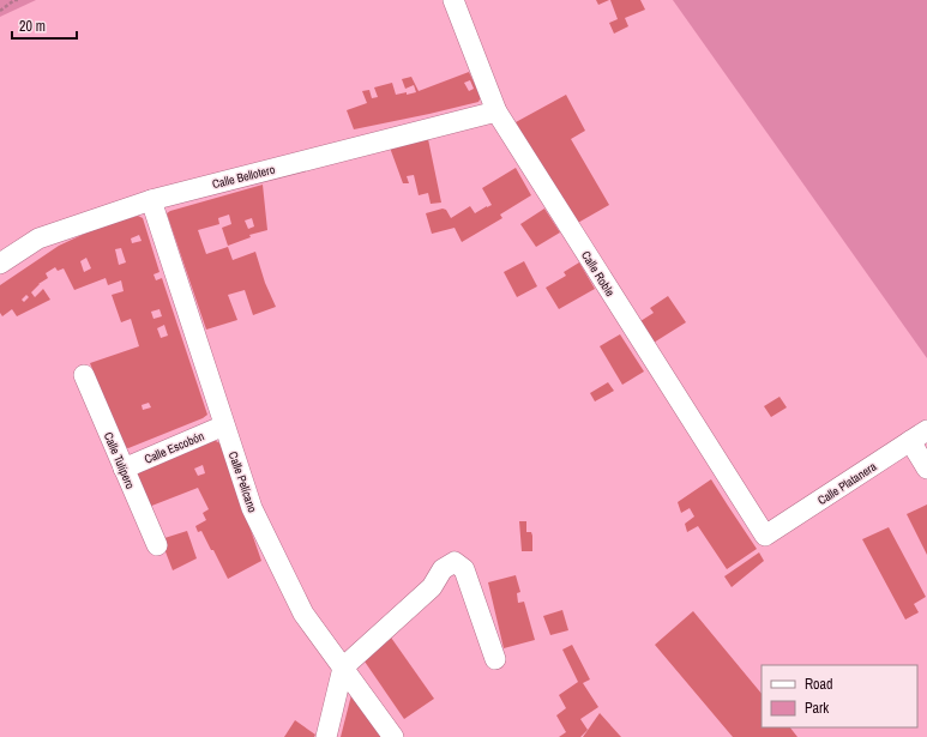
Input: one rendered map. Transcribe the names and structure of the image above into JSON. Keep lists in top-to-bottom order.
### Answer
{
  "streets": {
    "street": [
      "Calle Bellotero",
      "Calle Roble",
      "Calle Escobón",
      "Calle Tulípero",
      "Calle Pelícano",
      "Calle Platanera"
    ]
  },
  "crossings": [
    ["Calle Bellotero", "Calle Roble"],
    ["Calle Bellotero", "Calle Pelícano"],
    ["Calle Roble", "Calle Platanera"],
    ["Calle Escobón", "Calle Tulípero"],
    ["Calle Escobón", "Calle Pelícano"]
  ],
  "legend": ["Road", "Park"],
  "scale_bar": "20 m"
}
